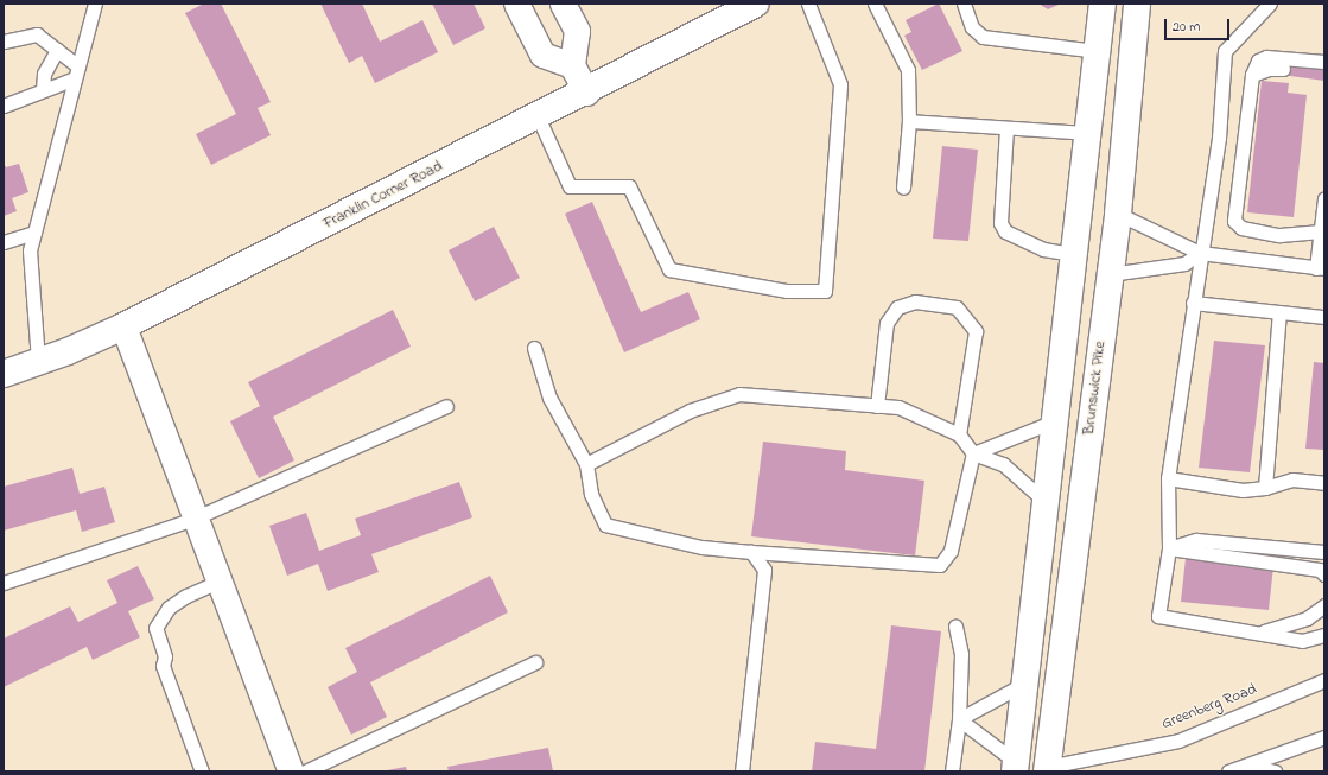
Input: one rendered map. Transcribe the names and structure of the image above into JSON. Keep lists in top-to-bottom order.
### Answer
{
  "streets": {
    "main road": ["Franklin Corner Road", "Brunswick Pike"],
    "lane": ["Greenberg Road"]
  },
  "crossings": [
    ["Brunswick Pike", "Greenberg Road"]
  ],
  "scale_bar": "20 m"
}
